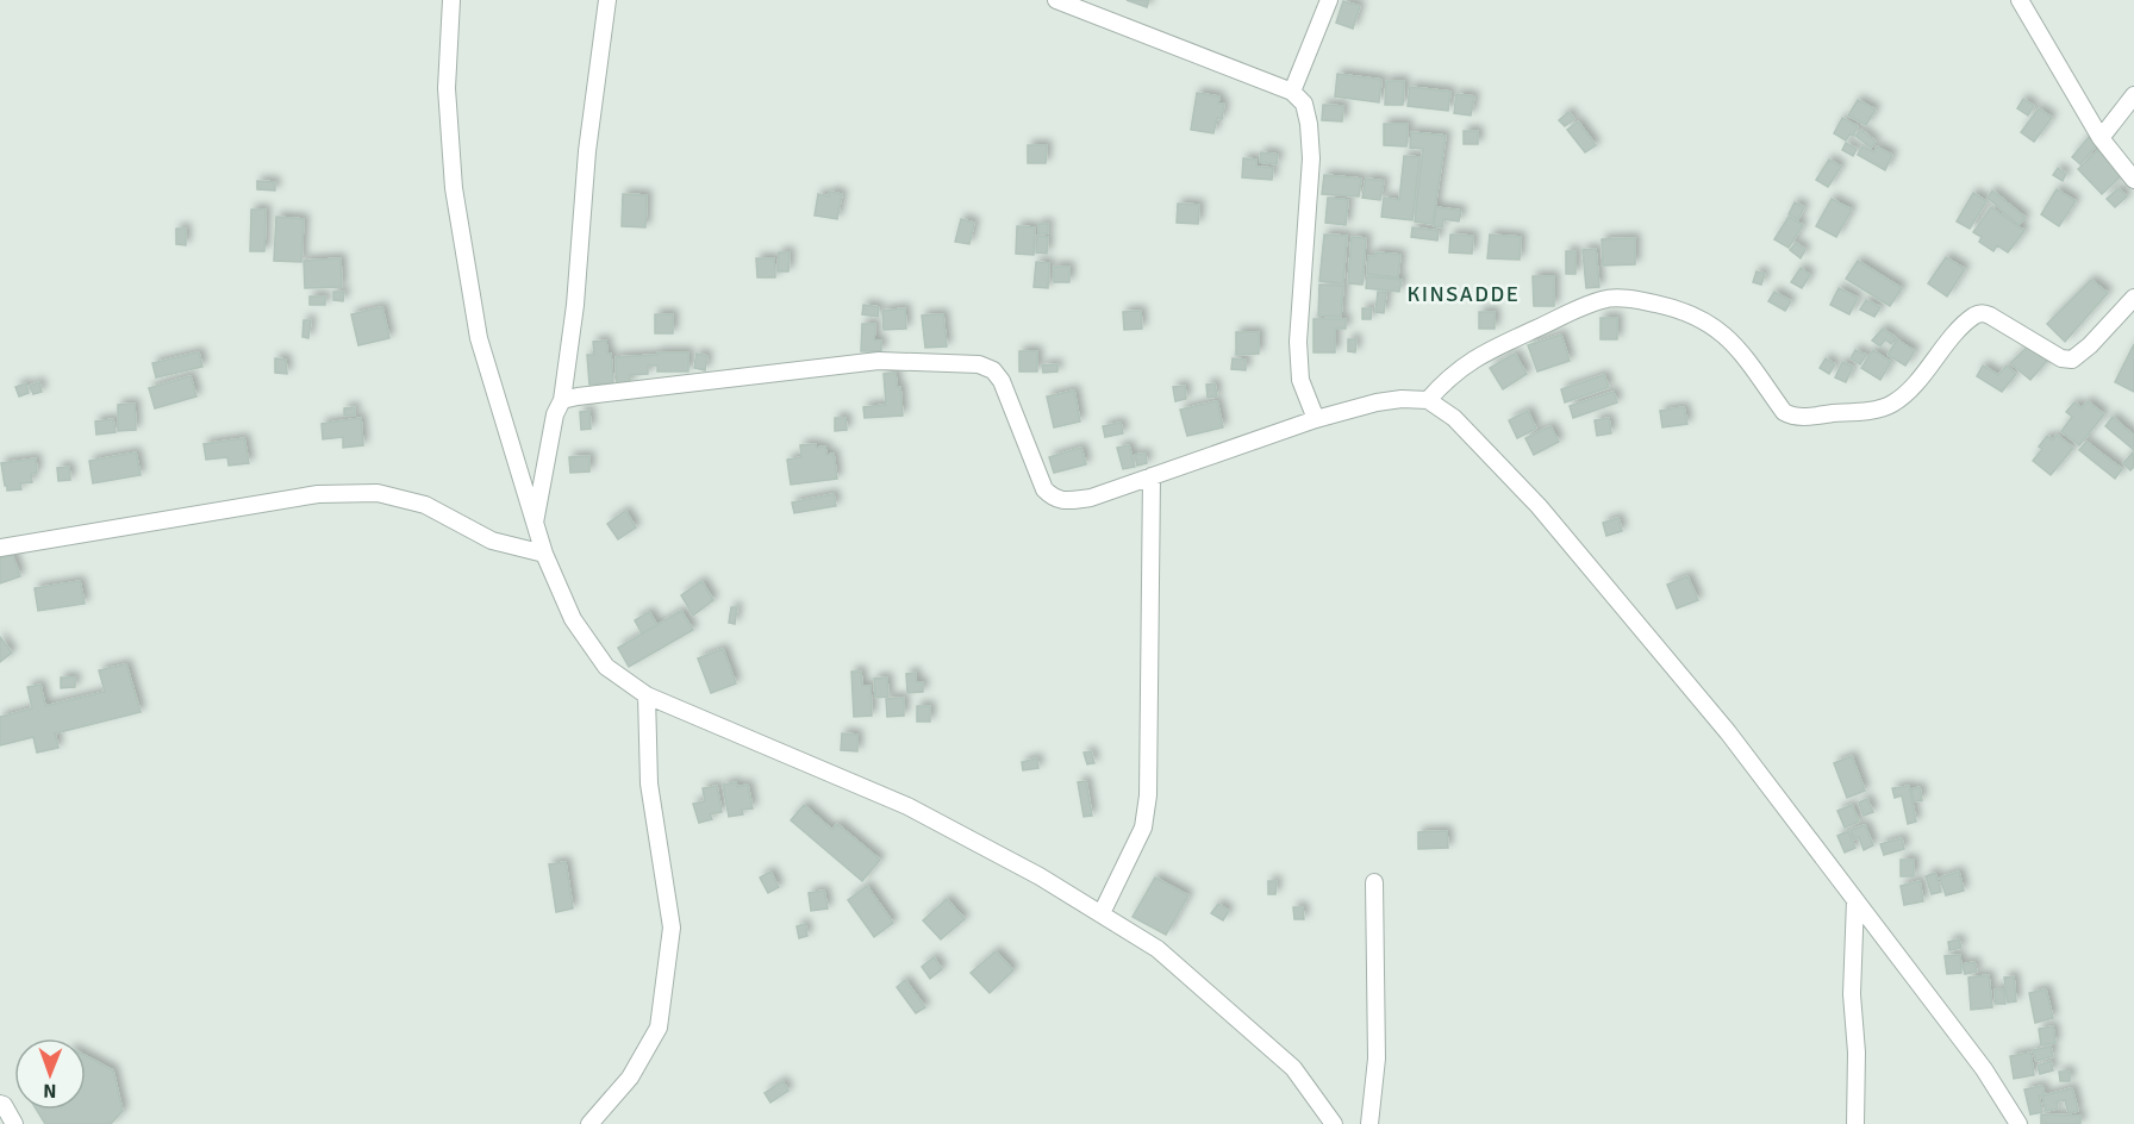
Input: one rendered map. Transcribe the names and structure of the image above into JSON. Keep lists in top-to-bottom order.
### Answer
{
  "districts": ["KINSADDE"],
  "north": "bottom"
}
